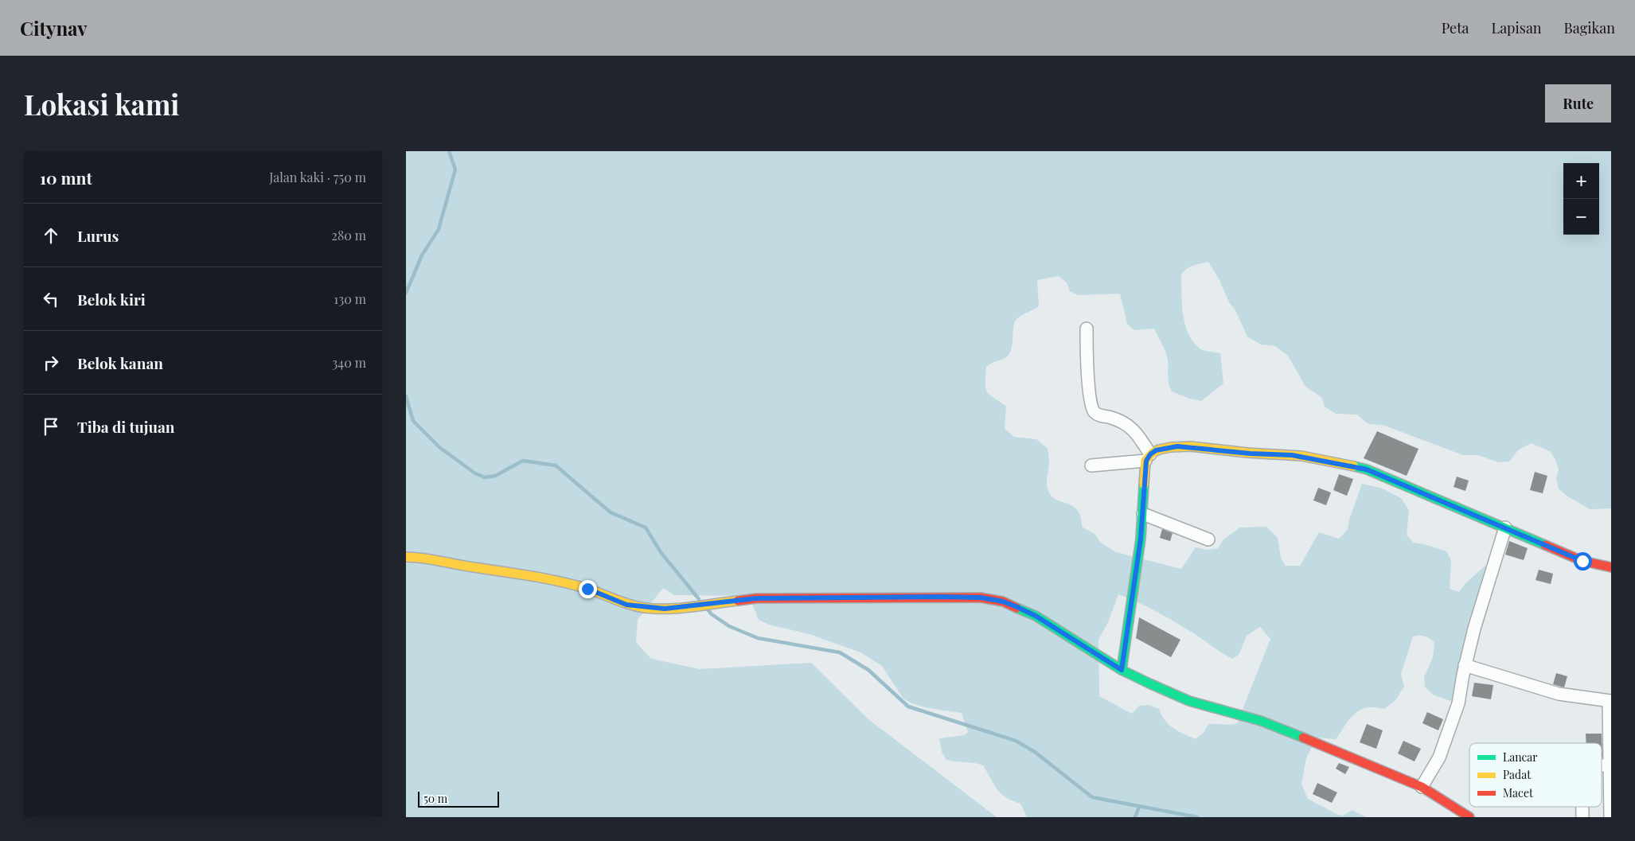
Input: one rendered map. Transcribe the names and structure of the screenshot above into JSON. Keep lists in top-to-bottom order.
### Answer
{
  "legend": ["Lancar", "Padat", "Macet"],
  "scale_bar": "50 m",
  "page": {
    "header": "Citynav",
    "nav": ["Peta", "Lapisan", "Bagikan"],
    "buttons": "Rute",
    "title": "Lokasi kami",
    "heading": ["10 mnt", "Jalan kaki · 750 m"],
    "map_buttons": ["+", "−"],
    "list": [
      ["Lurus", "280 m"],
      ["Belok kiri", "130 m"],
      ["Belok kanan", "340 m"],
      "Tiba di tujuan"
    ],
    "scale": "50 m"
  }
}
